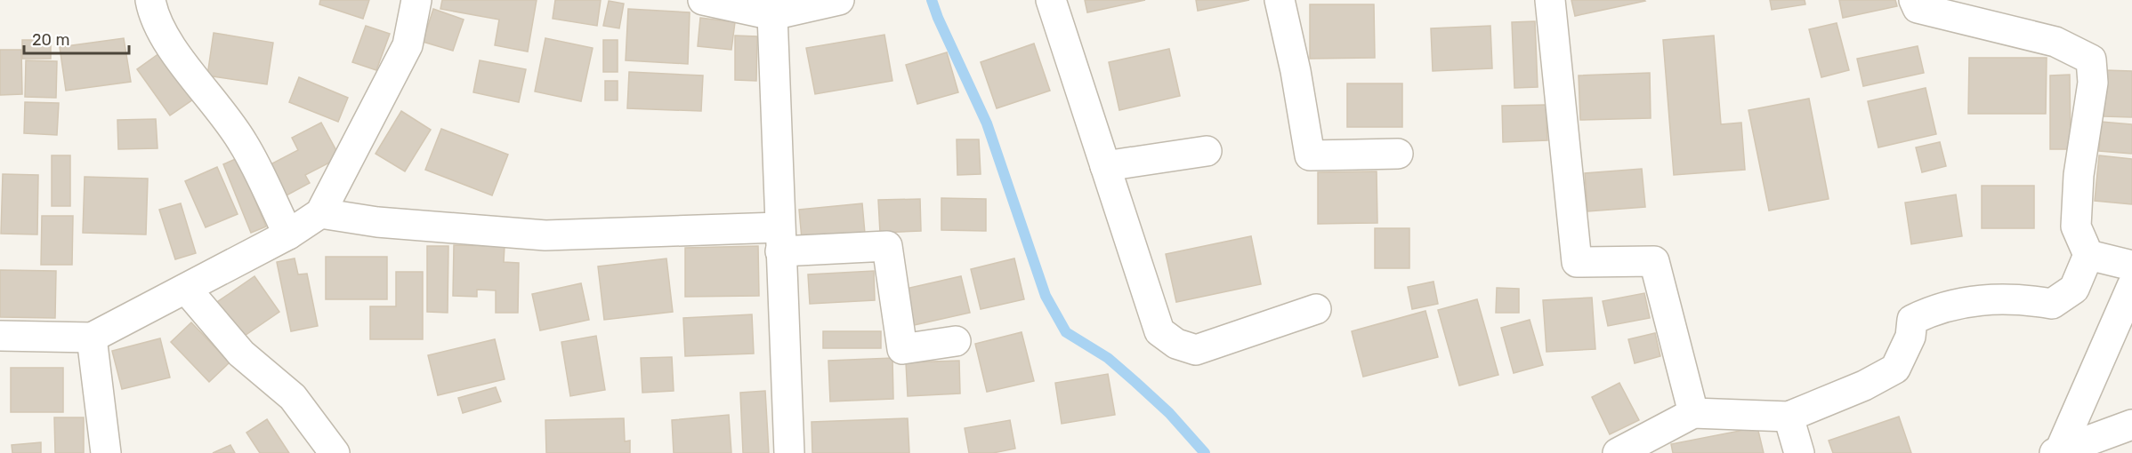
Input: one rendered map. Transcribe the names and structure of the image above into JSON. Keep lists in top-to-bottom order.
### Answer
{
  "scale_bar": "20 m"
}
